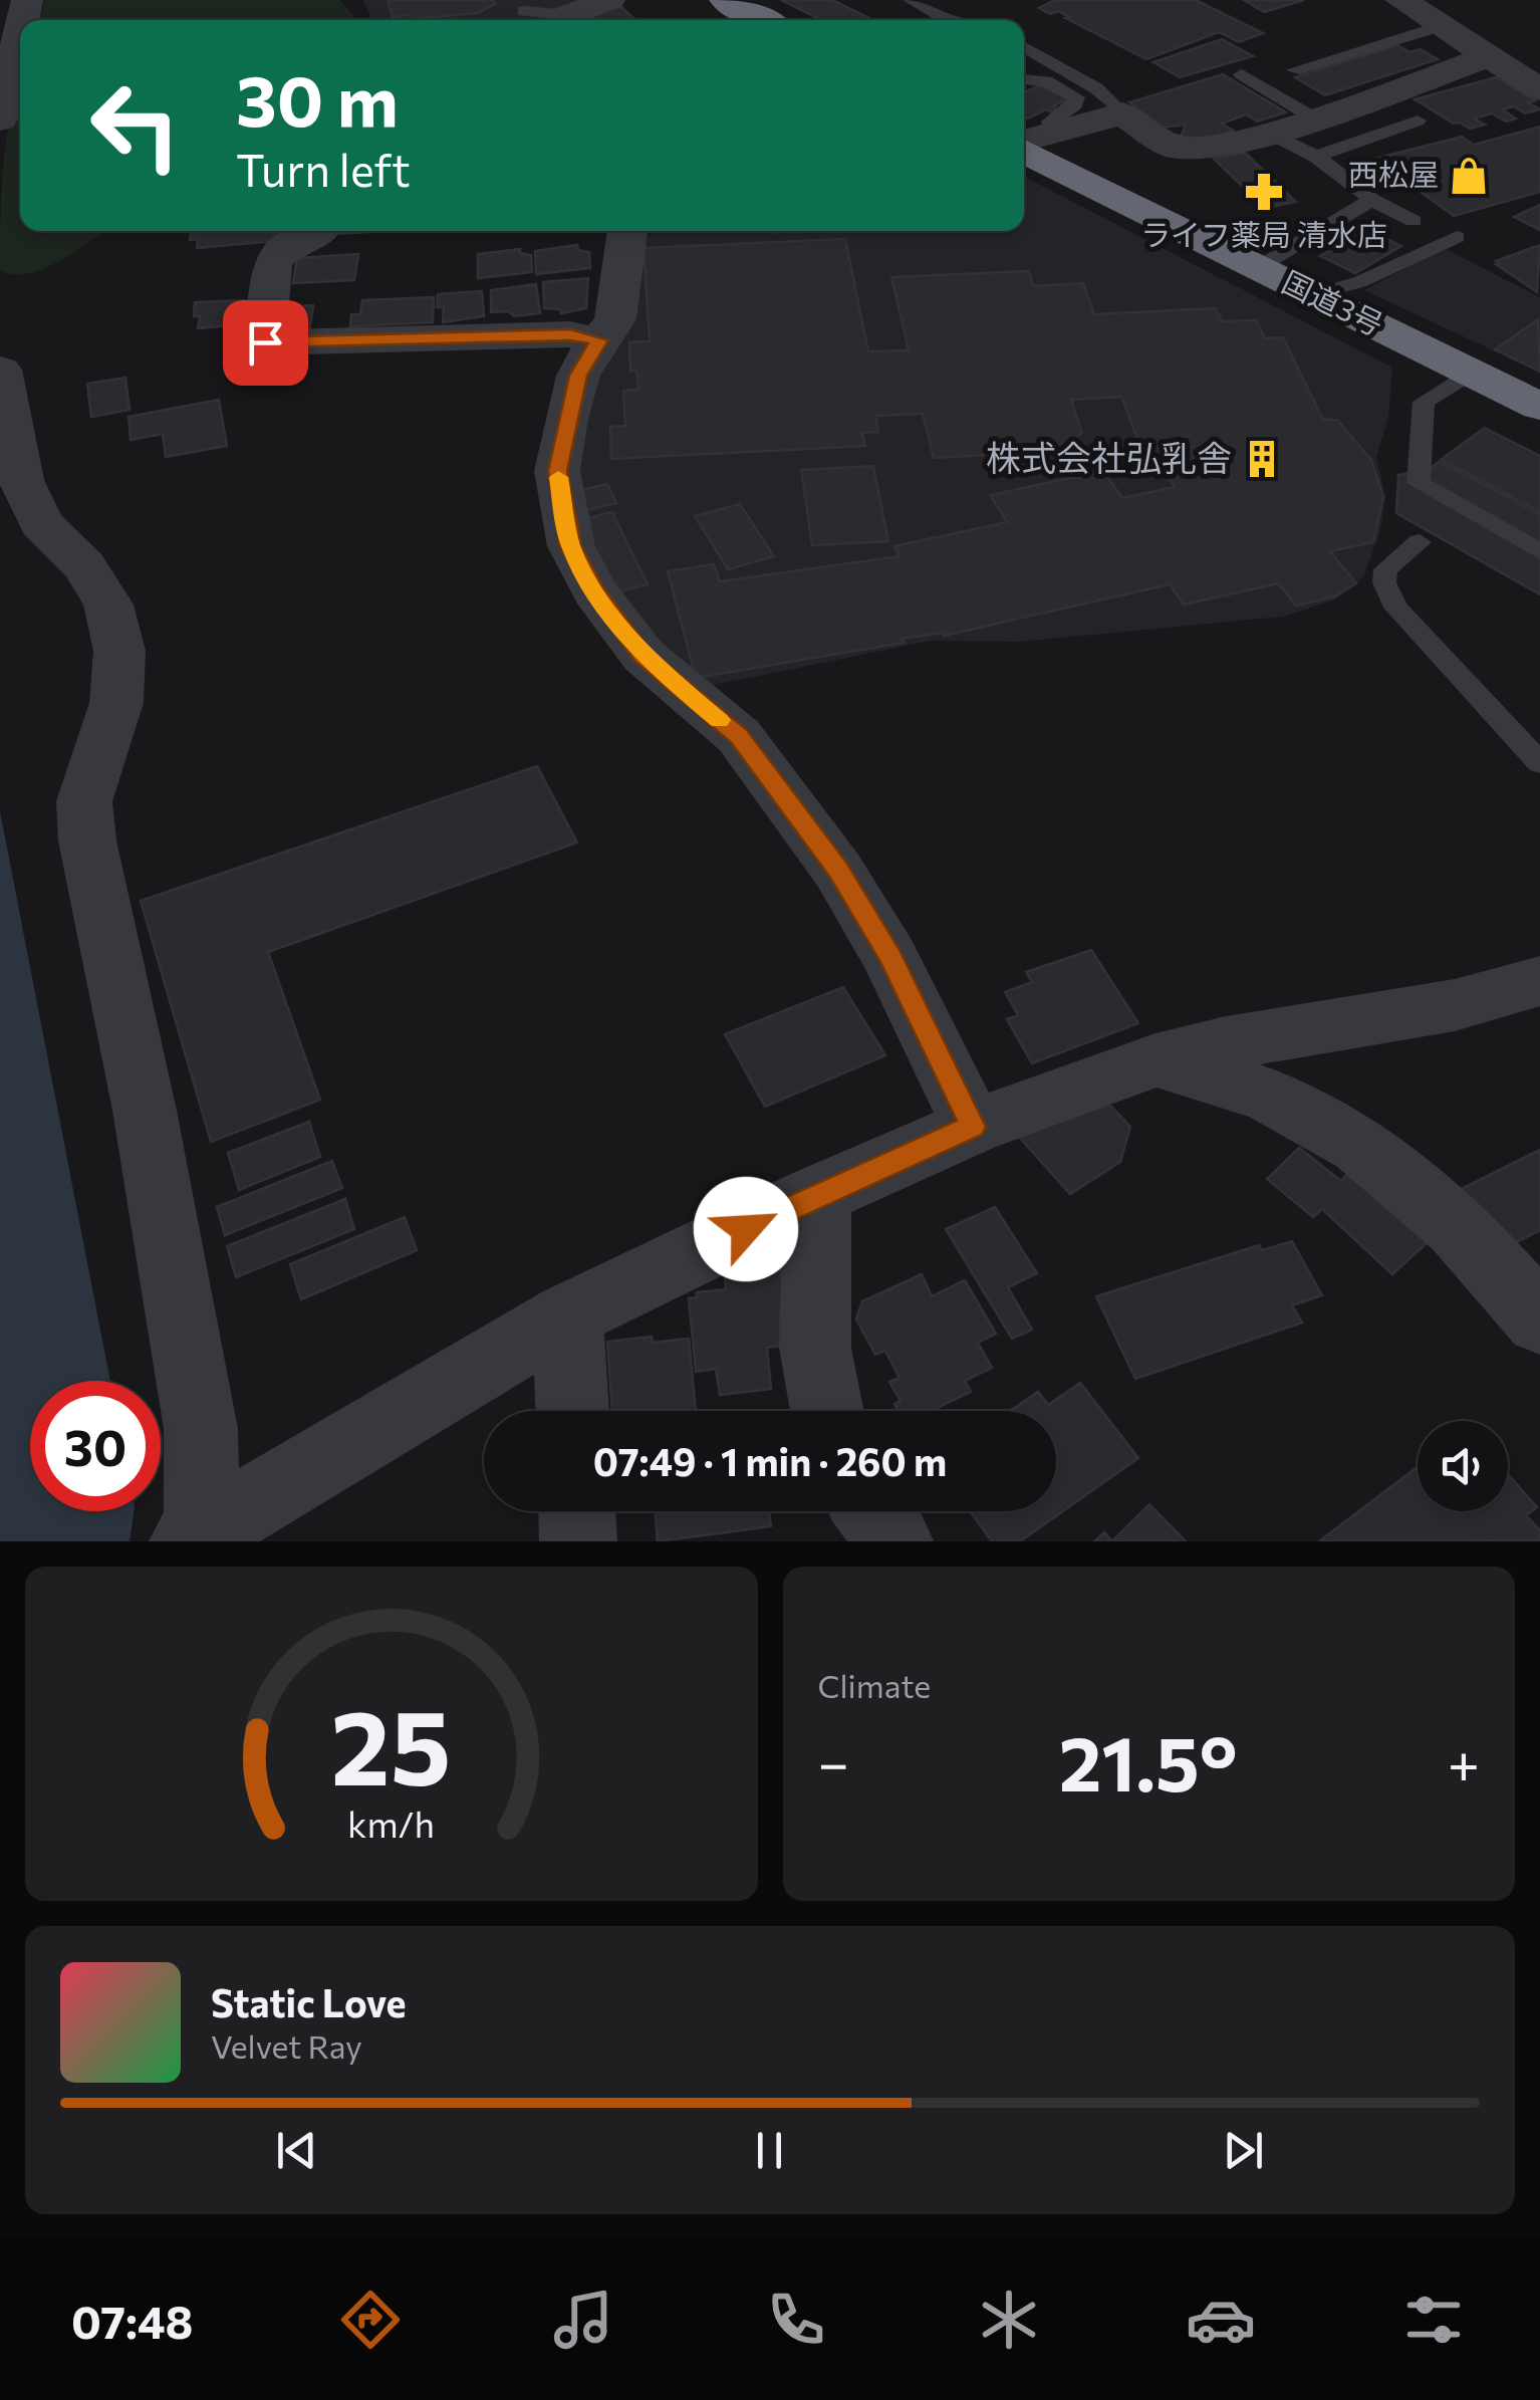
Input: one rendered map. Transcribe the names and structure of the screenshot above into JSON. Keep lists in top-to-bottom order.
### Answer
{
  "streets": {
    "highway": ["国道3号"]
  },
  "places": {
    "shop": ["西松屋"],
    "pharmacy": ["ライフ薬局 清水店"],
    "building": ["株式会社弘乳舎"]
  },
  "page": {
    "turn": ["30 m", "Turn left"],
    "limit": "30",
    "trip": "07:49 · 1 min · 260 m",
    "tile": "Climate",
    "heat": ["−", "21.5°", "+"],
    "song": ["Static Love", "Velvet Ray"],
    "tabs": "07:48",
    "gauge": ["25", "km/h"]
  }
}
